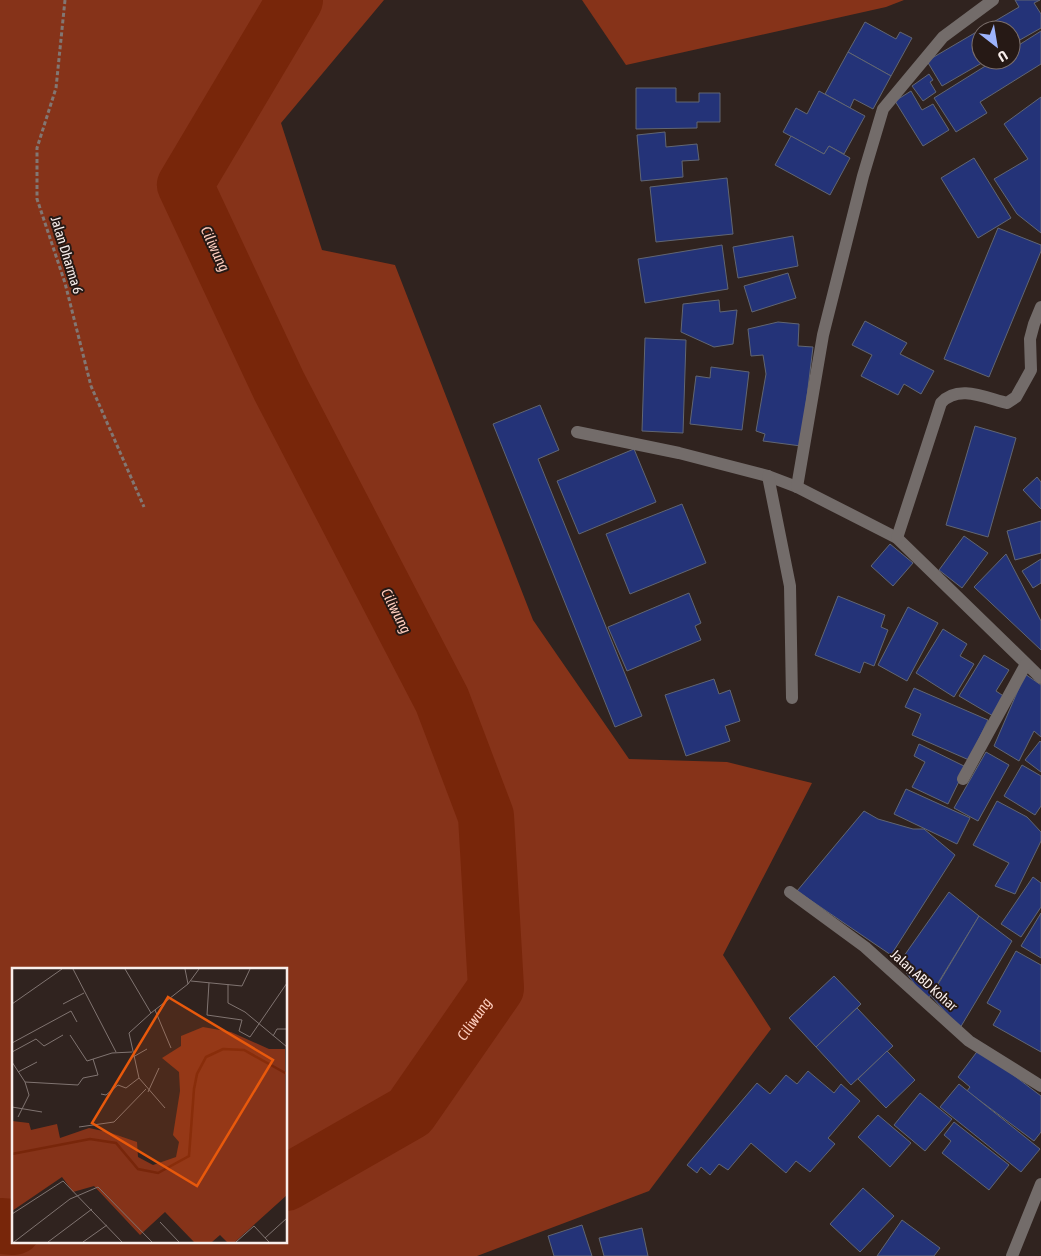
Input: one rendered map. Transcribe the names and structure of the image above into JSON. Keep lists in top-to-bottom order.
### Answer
{
  "streets": {
    "street": ["Jalan ABD Kohar"],
    "path": ["Jalan Dharma 6"]
  },
  "water": ["Ciliwung"],
  "north": "bottom right"
}
